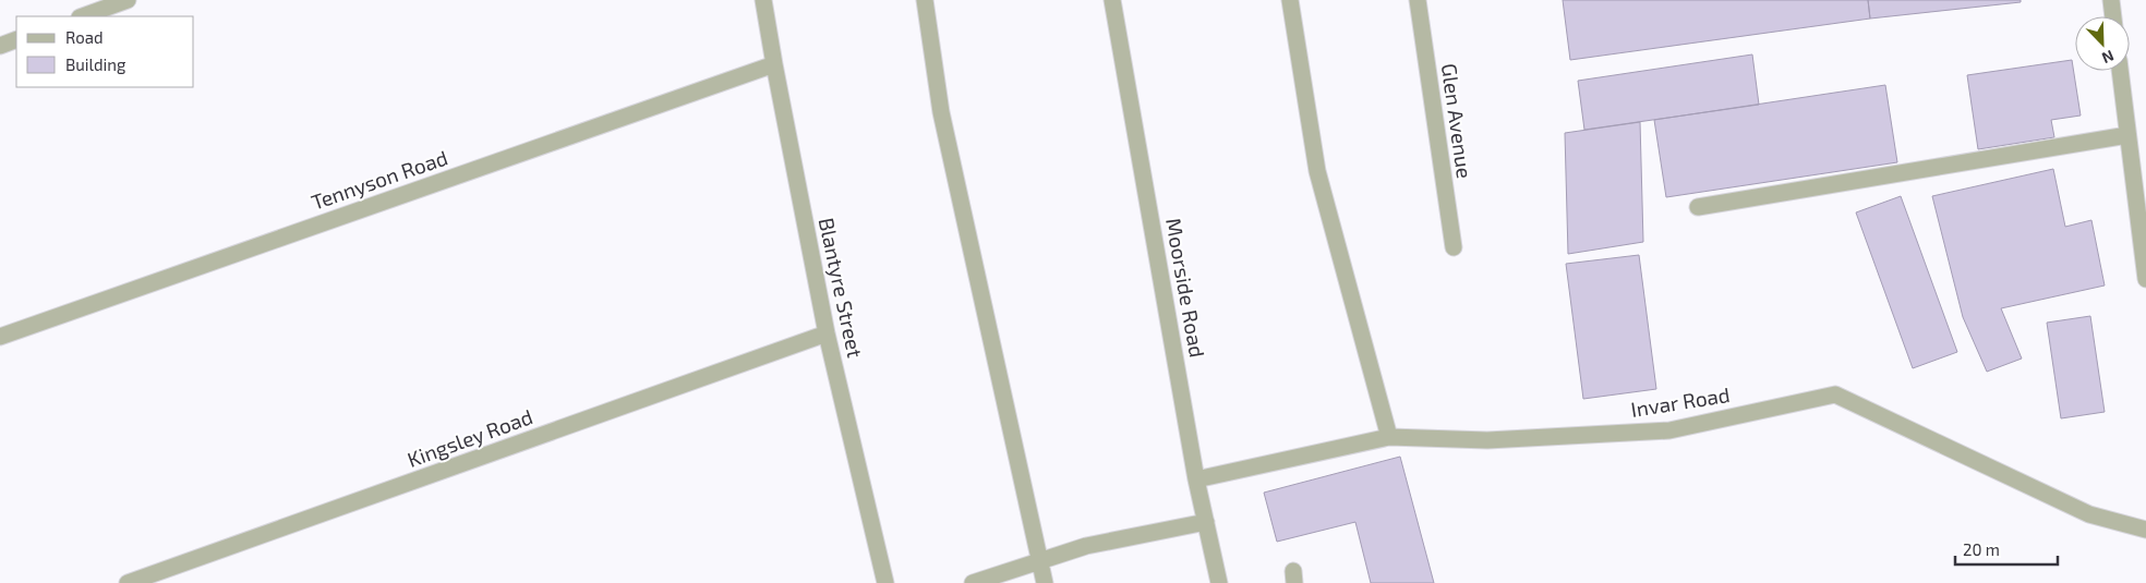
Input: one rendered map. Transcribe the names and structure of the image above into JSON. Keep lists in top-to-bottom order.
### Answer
{
  "streets": {
    "street": [
      "Glen Avenue",
      "Tennyson Road",
      "Blantyre Street",
      "Moorside Road",
      "Invar Road",
      "Kingsley Road"
    ]
  },
  "crossings": [
    ["Tennyson Road", "Blantyre Street"],
    ["Blantyre Street", "Kingsley Road"],
    ["Moorside Road", "Invar Road"]
  ],
  "legend": ["Road", "Building"],
  "scale_bar": "20 m",
  "north": "bottom right"
}
